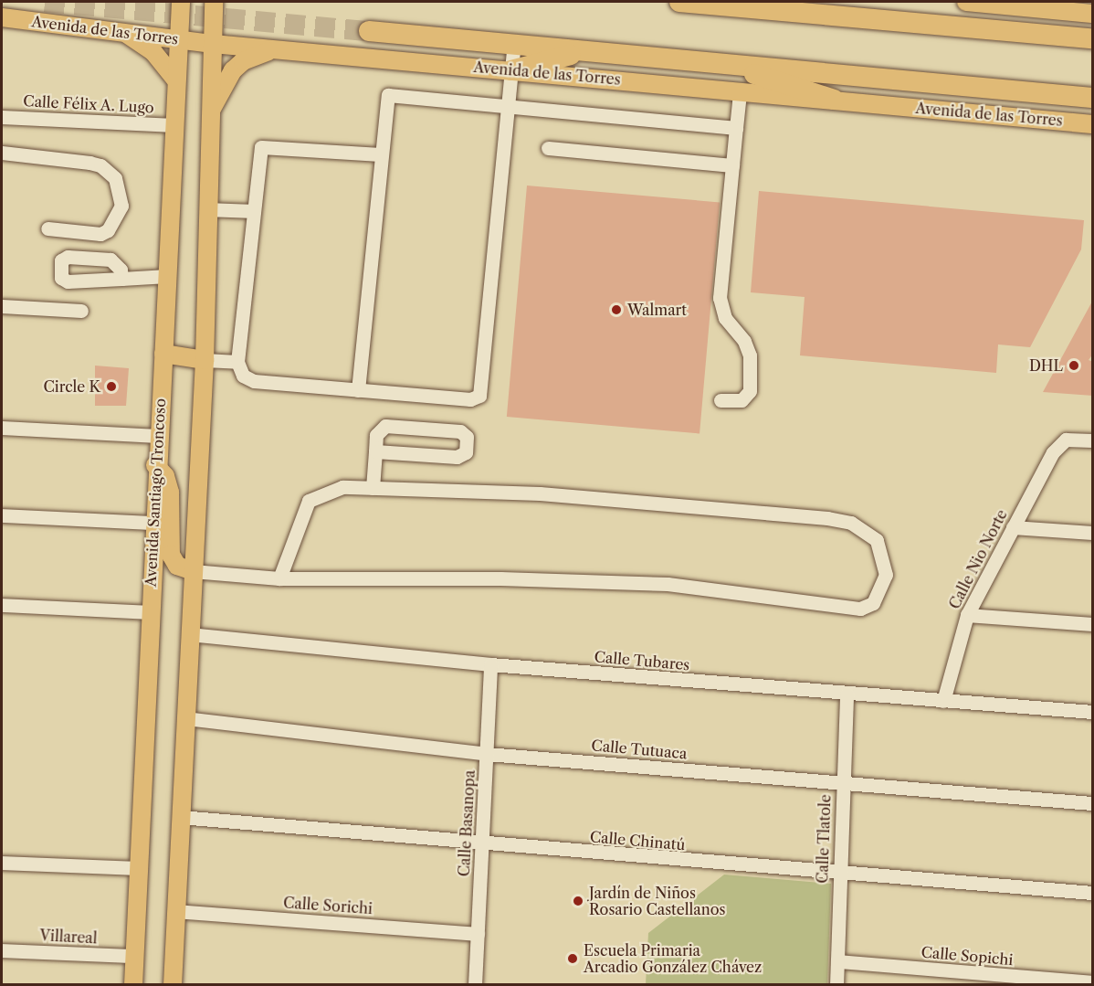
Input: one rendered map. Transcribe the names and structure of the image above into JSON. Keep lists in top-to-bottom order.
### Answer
{
  "streets": {
    "highway": ["Avenida de las Torres"],
    "main road": ["Avenida Santiago Troncoso"],
    "street": [
      "Calle Félix A. Lugo",
      "Calle Nio Norte",
      "Calle Tubares",
      "Calle Tutuaca",
      "Calle Basanopa",
      "Calle Tlatole",
      "Calle Chinatú",
      "Calle Sorichi",
      "Villareal",
      "Calle Sopichi"
    ]
  },
  "crossings": [
    ["Avenida de las Torres", "Avenida Santiago Troncoso"],
    ["Calle Félix A. Lugo", "Avenida Santiago Troncoso"],
    ["Avenida Santiago Troncoso", "Villareal"],
    ["Calle Nio Norte", "Calle Tubares"],
    ["Calle Tubares", "Calle Basanopa"],
    ["Calle Tubares", "Calle Tlatole"],
    ["Calle Tutuaca", "Calle Basanopa"],
    ["Calle Tutuaca", "Calle Tlatole"],
    ["Calle Basanopa", "Calle Chinatú"],
    ["Calle Basanopa", "Calle Sorichi"],
    ["Calle Tlatole", "Calle Chinatú"],
    ["Calle Tlatole", "Calle Sopichi"]
  ],
  "places": [
    "Walmart",
    "DHL",
    "Circle K",
    "Jardín de Niños Rosario Castellanos",
    "Escuela Primaria Arcadio González Chávez"
  ]
}
